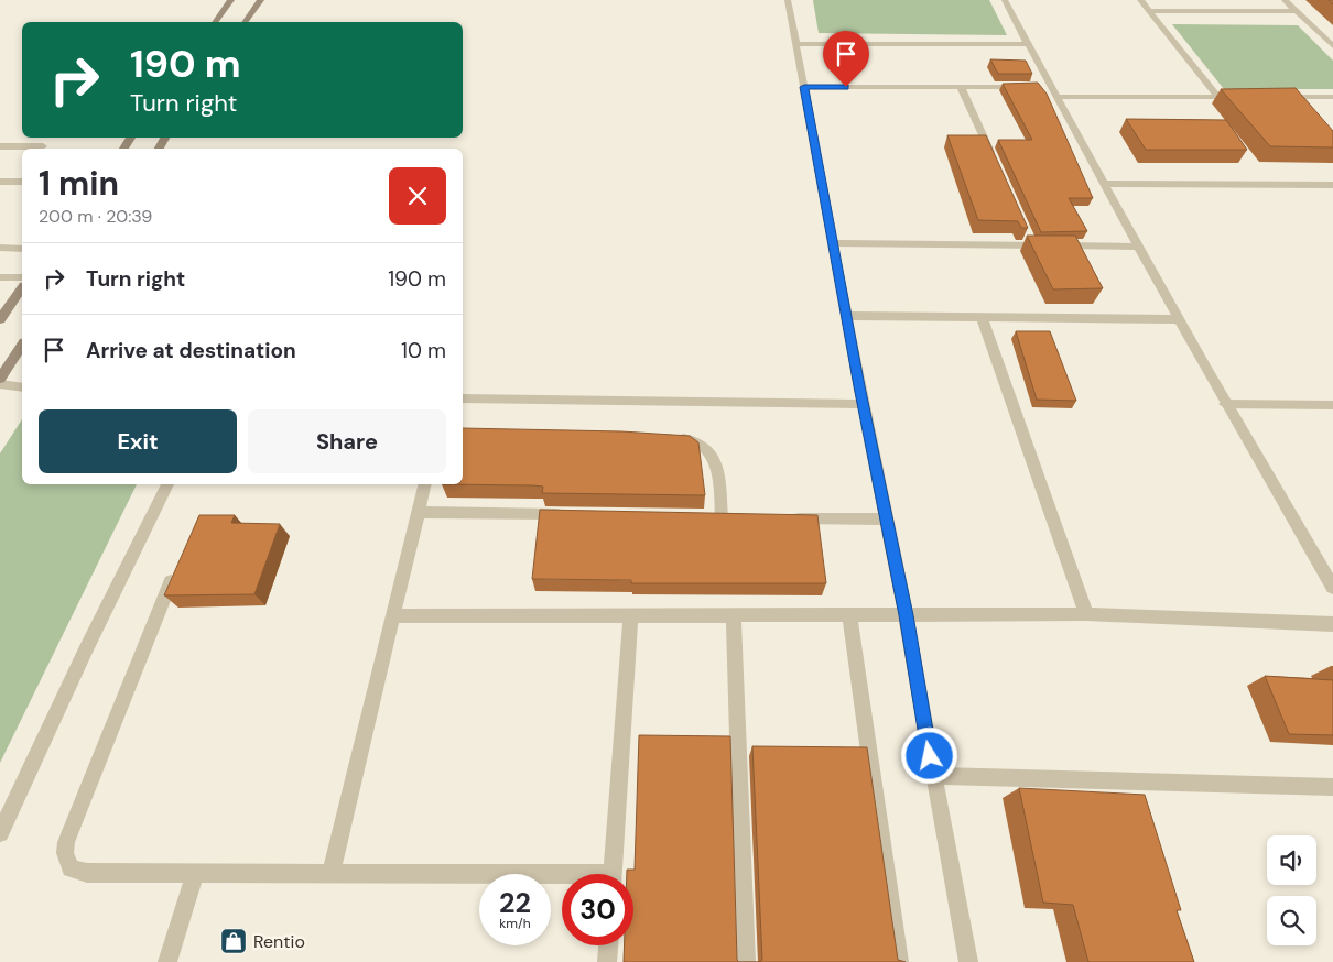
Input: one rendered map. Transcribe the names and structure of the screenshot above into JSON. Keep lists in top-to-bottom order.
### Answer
{
  "places": {
    "shop": ["Rentio"]
  },
  "page": {
    "turn": ["190 m", "Turn right"],
    "heading": ["1 min", "200 m · 20:39"],
    "list": [
      {
        "name": "Turn right",
        "value": "190 m"
      },
      {
        "name": "Arrive at destination",
        "value": "10 m"
      }
    ],
    "buttons": ["Exit", "Share"],
    "speed": "22 km/h",
    "limit": "30"
  }
}
